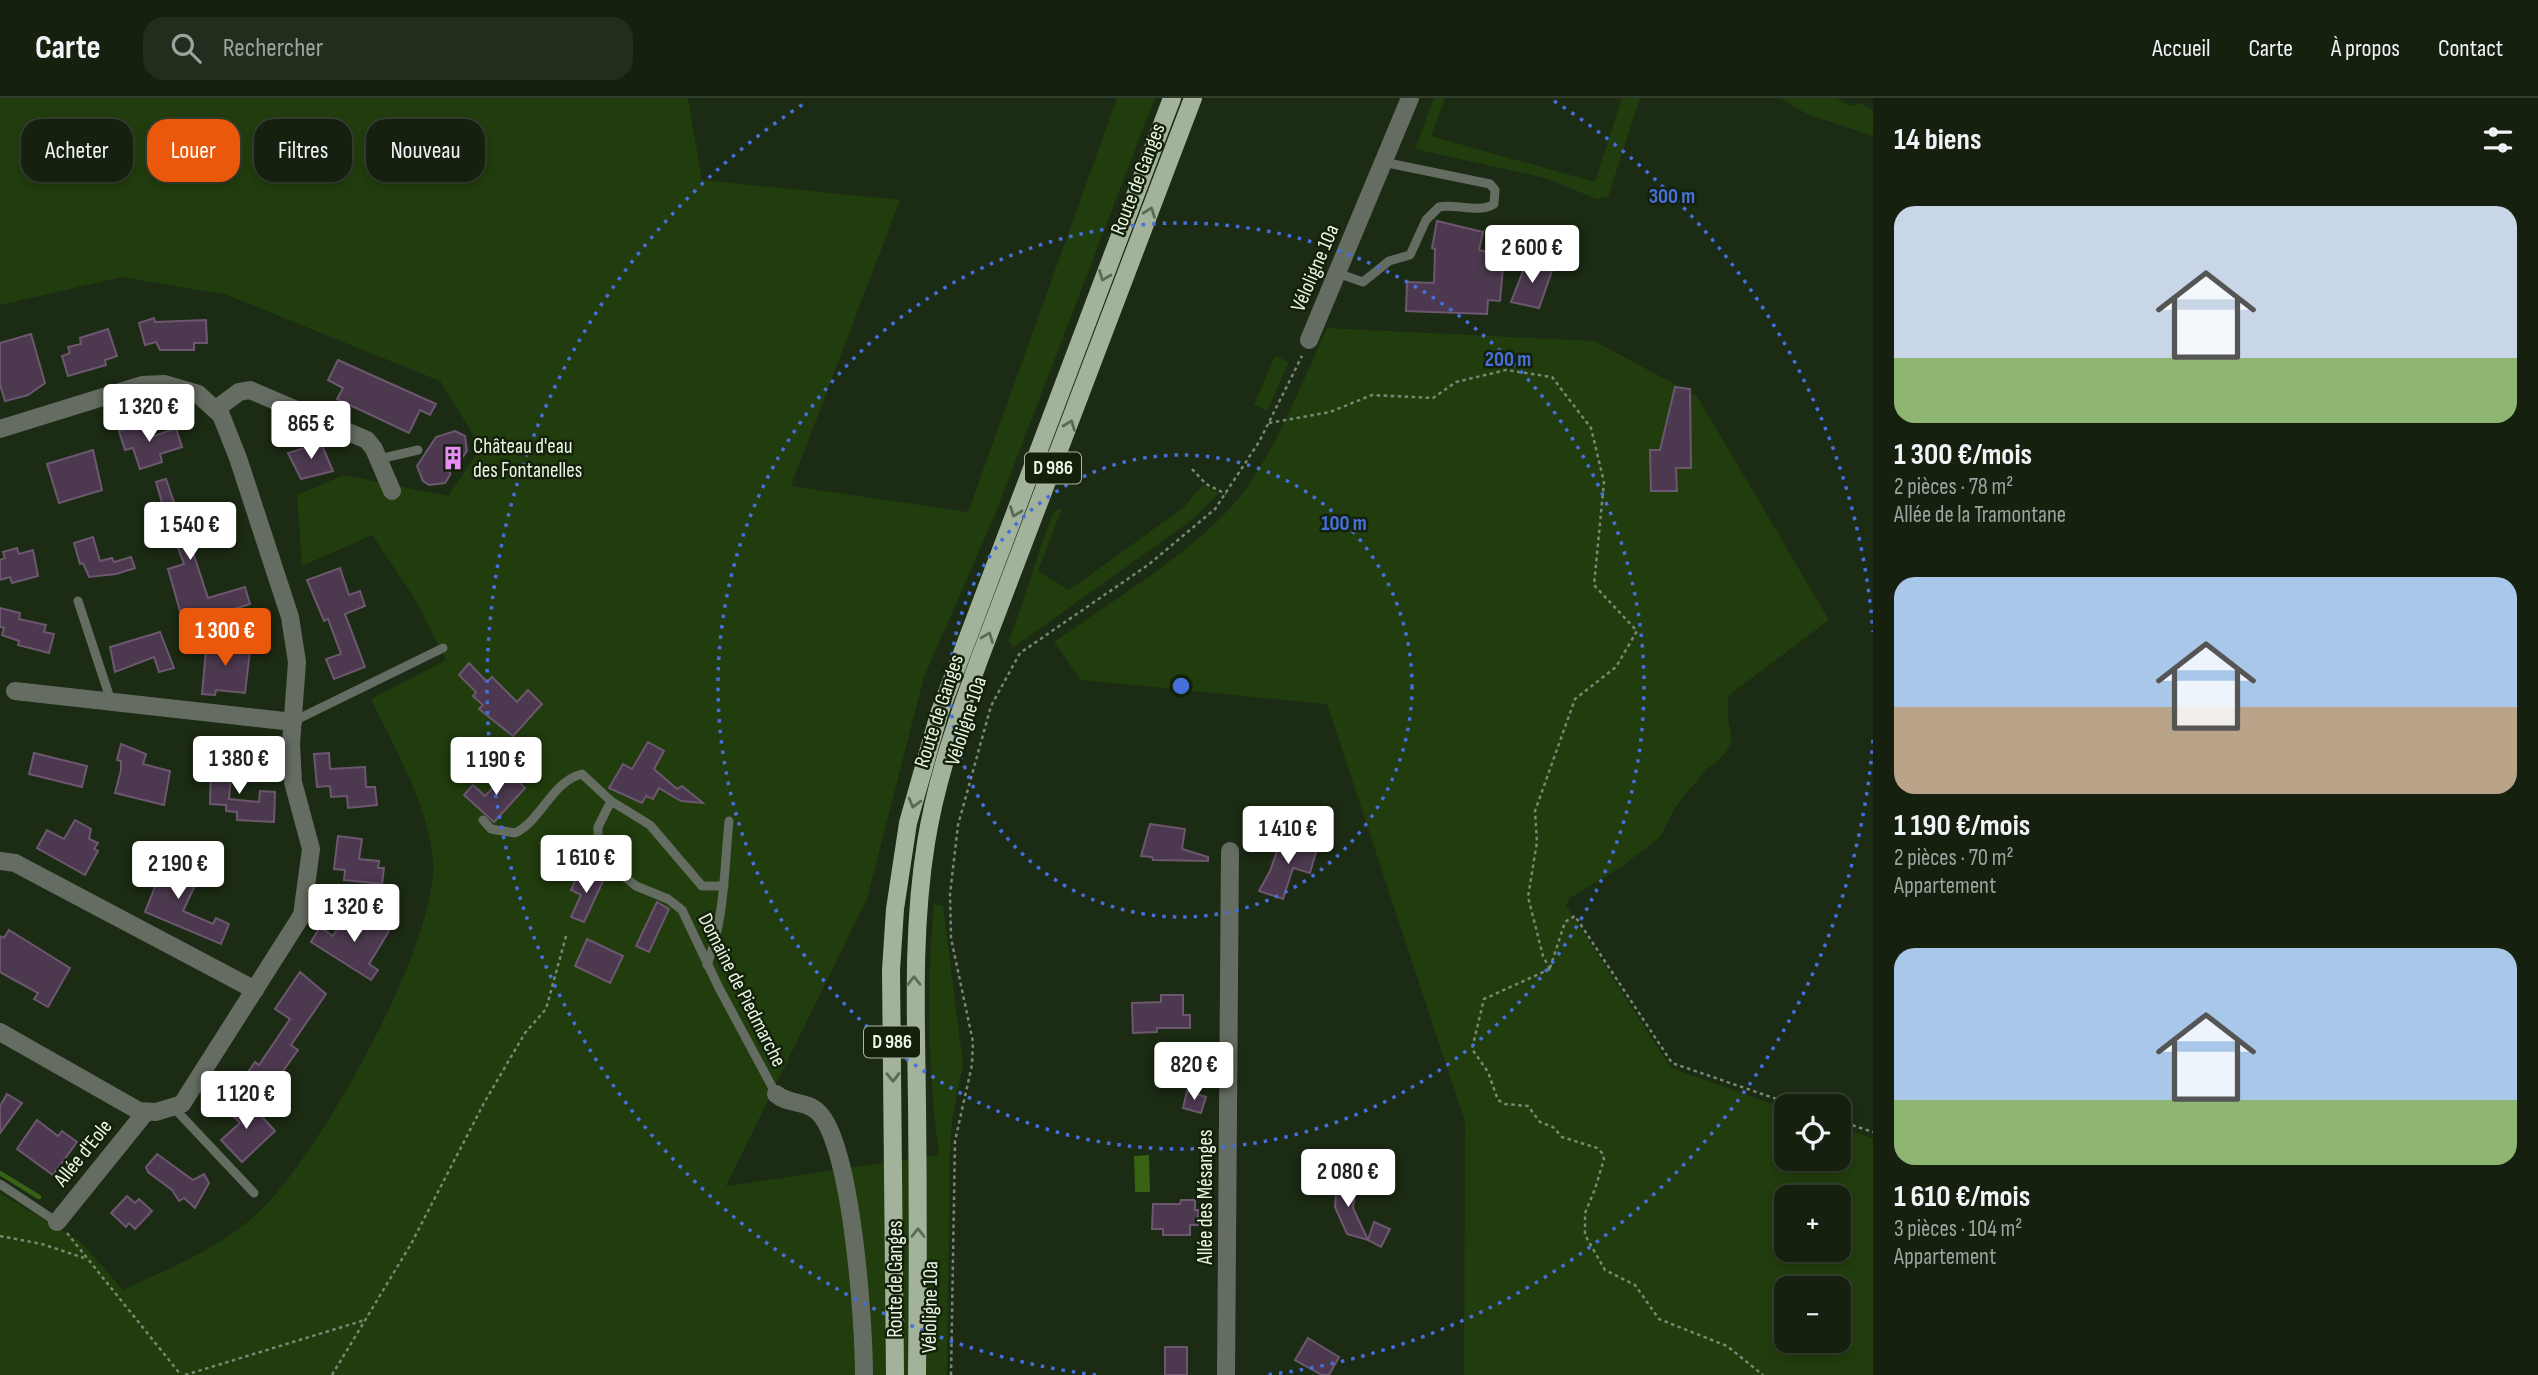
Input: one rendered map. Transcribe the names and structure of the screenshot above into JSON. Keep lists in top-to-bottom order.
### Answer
{
  "streets": {
    "main road": ["Route de Ganges", "D 986"],
    "street": ["Véloligne 10a", "Allée d'Eole", "Allée des Mésanges"],
    "lane": ["Domaine de Piedmarche"]
  },
  "places": {
    "building": ["Château d'eau des Fontanelles"]
  },
  "page": {
    "header": "Carte",
    "search": "Rechercher",
    "nav": [
      "Accueil",
      "Carte",
      "À propos",
      "Contact"
    ],
    "heading": "14 biens",
    "chip": [
      "Acheter",
      "Louer",
      "Filtres",
      "Nouveau"
    ],
    "list": [
      {
        "name": "1 300 €/mois",
        "note": "2 pièces · 78 m² · Allée de la Tramontane"
      },
      {
        "name": "1 190 €/mois",
        "note": "2 pièces · 70 m² · Appartement"
      },
      {
        "name": "1 610 €/mois",
        "note": "3 pièces · 104 m² · Appartement"
      }
    ],
    "price": [
      "2 600 €",
      "1 320 €",
      "865 €",
      "1 540 €",
      "1 300 €",
      "1 380 €",
      "1 190 €",
      "1 410 €",
      "1 610 €",
      "2 190 €",
      "1 320 €",
      "820 €",
      "1 120 €",
      "2 080 €"
    ],
    "map_buttons": ["+", "−"]
  },
  "rings": ["300 m", "200 m", "100 m"]
}
